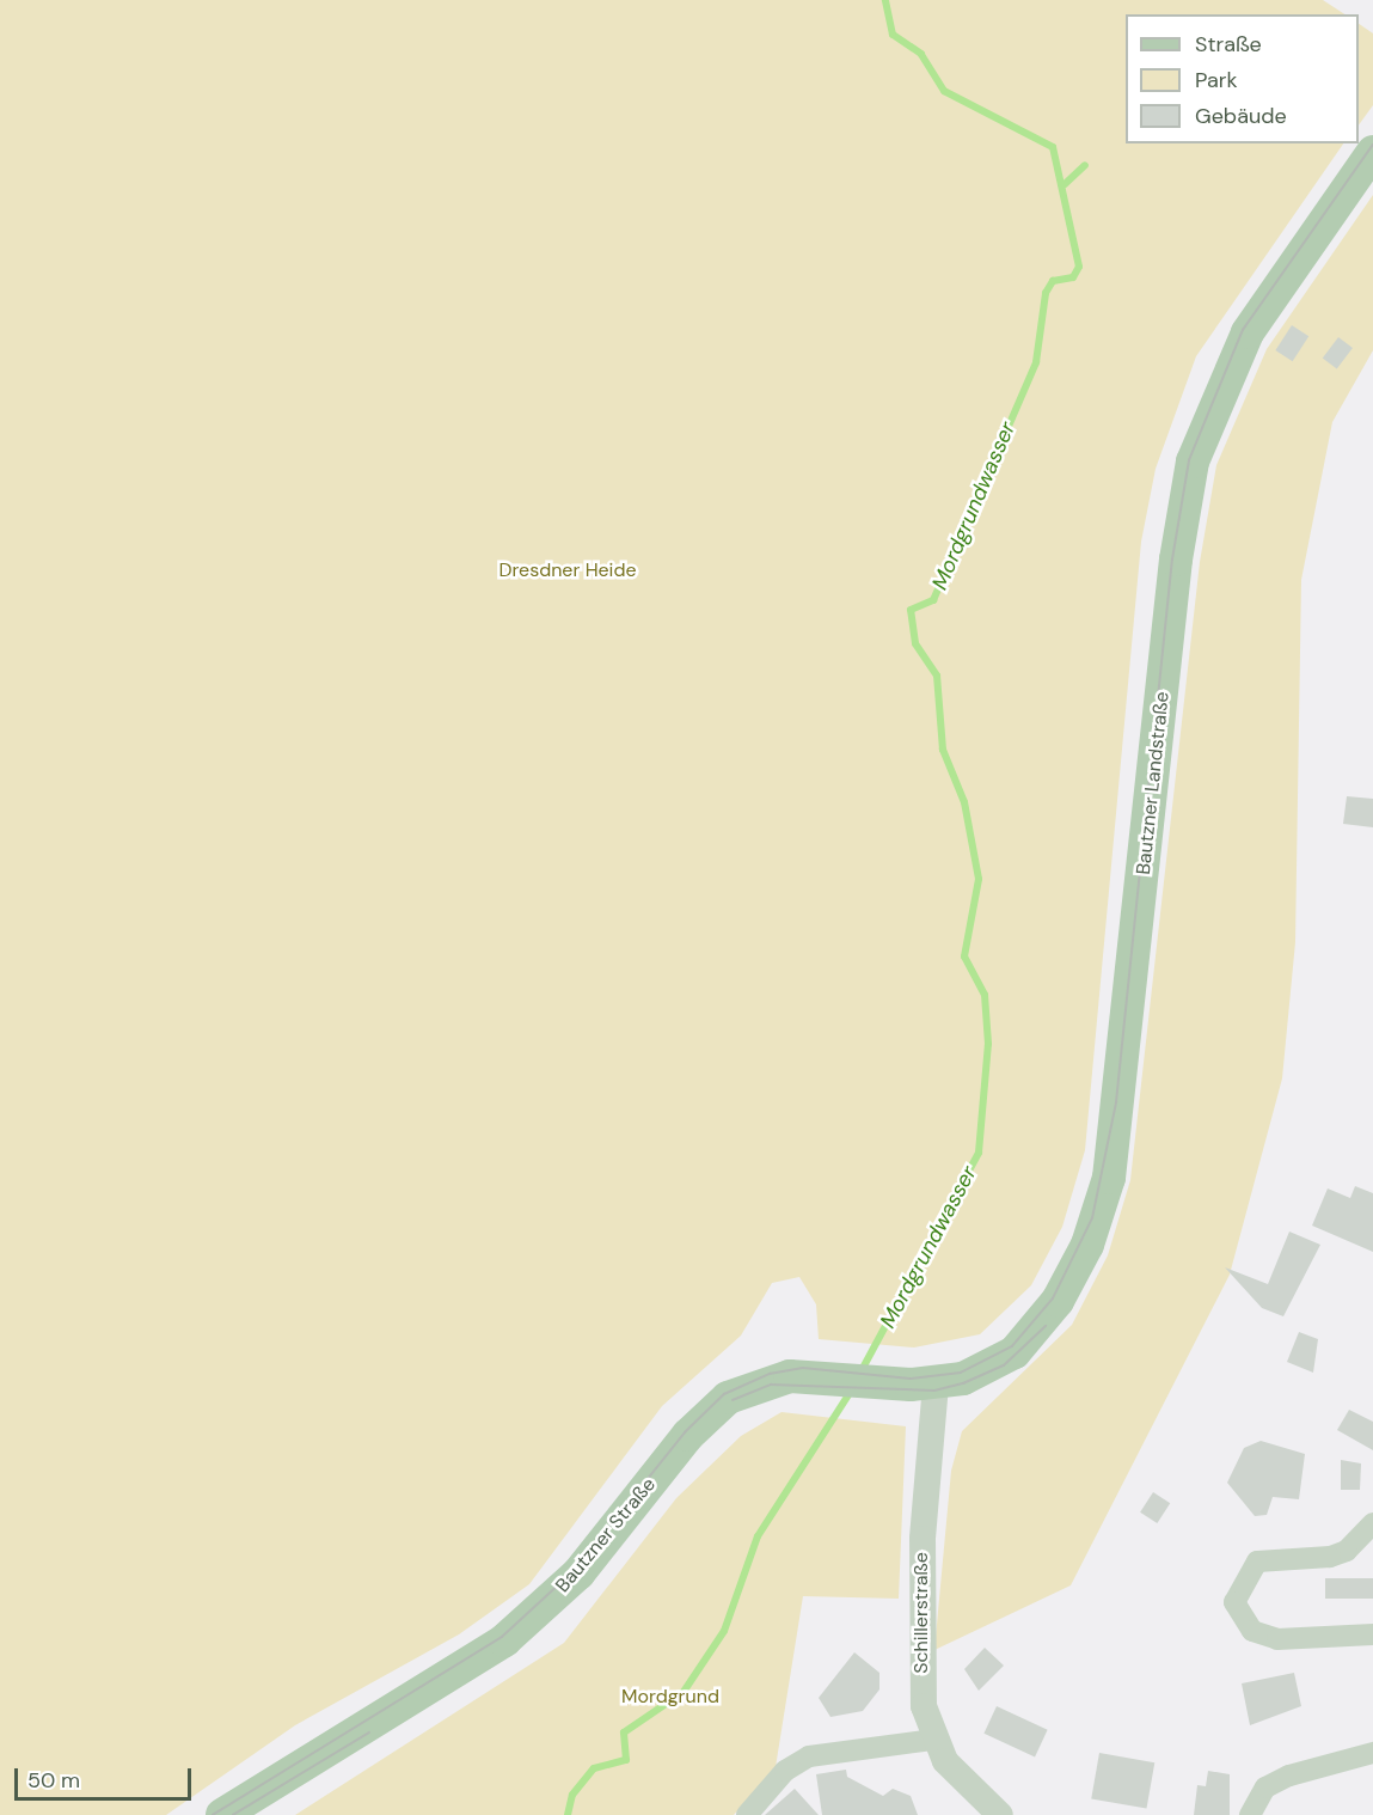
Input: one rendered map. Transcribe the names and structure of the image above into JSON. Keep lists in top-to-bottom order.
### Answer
{
  "streets": {
    "main road": ["Bautzner Landstraße", "Bautzner Straße"],
    "street": ["Schillerstraße"]
  },
  "crossings": [
    ["Bautzner Landstraße", "Bautzner Straße"],
    ["Bautzner Landstraße", "Schillerstraße"],
    ["Bautzner Straße", "Schillerstraße"]
  ],
  "water": ["Mordgrundwasser"],
  "parks": ["Dresdner Heide", "Mordgrund"],
  "legend": ["Straße", "Park", "Gebäude"],
  "scale_bar": "50 m"
}
